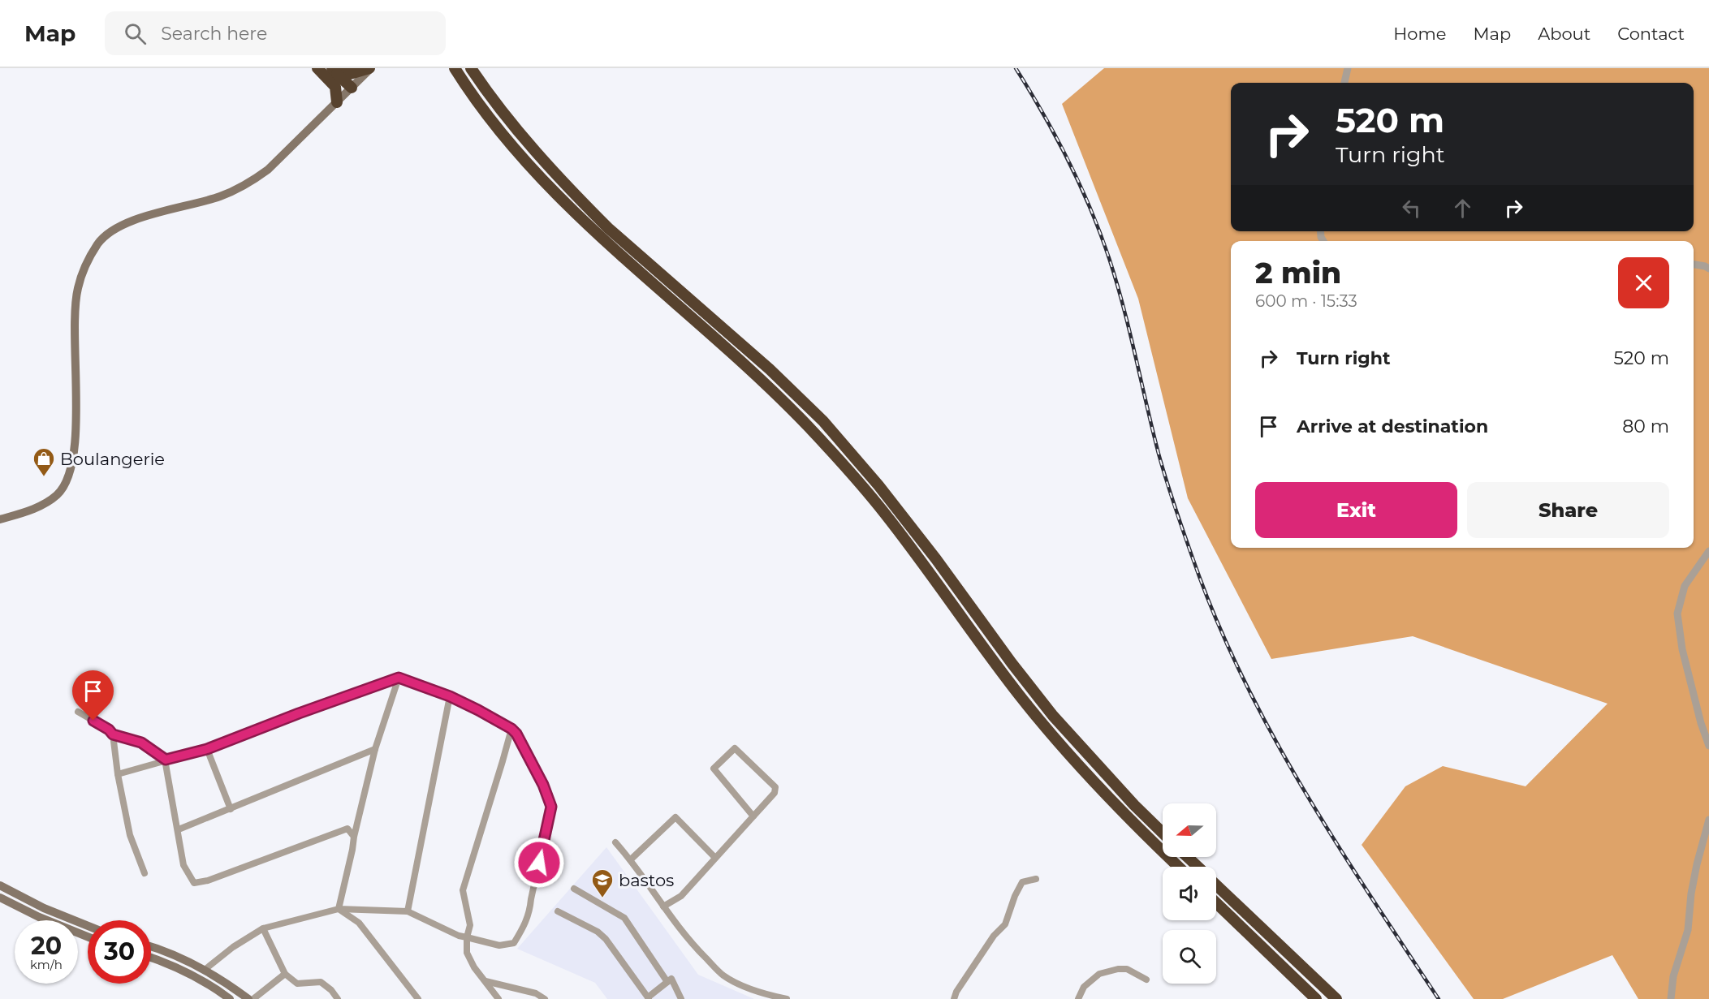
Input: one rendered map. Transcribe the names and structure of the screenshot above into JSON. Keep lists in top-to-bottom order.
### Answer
{
  "places": {
    "shop": ["Boulangerie"],
    "school or university": ["bastos"]
  },
  "north": "left",
  "page": {
    "header": "Map",
    "search": "Search here",
    "nav": [
      "Home",
      "Map",
      "About",
      "Contact"
    ],
    "turn": ["520 m", "Turn right"],
    "heading": ["2 min", "600 m · 15:33"],
    "list": [
      {
        "name": "Turn right",
        "value": "520 m"
      },
      {
        "name": "Arrive at destination",
        "value": "80 m"
      }
    ],
    "buttons": ["Exit", "Share"],
    "speed": "20 km/h",
    "limit": "30"
  }
}
